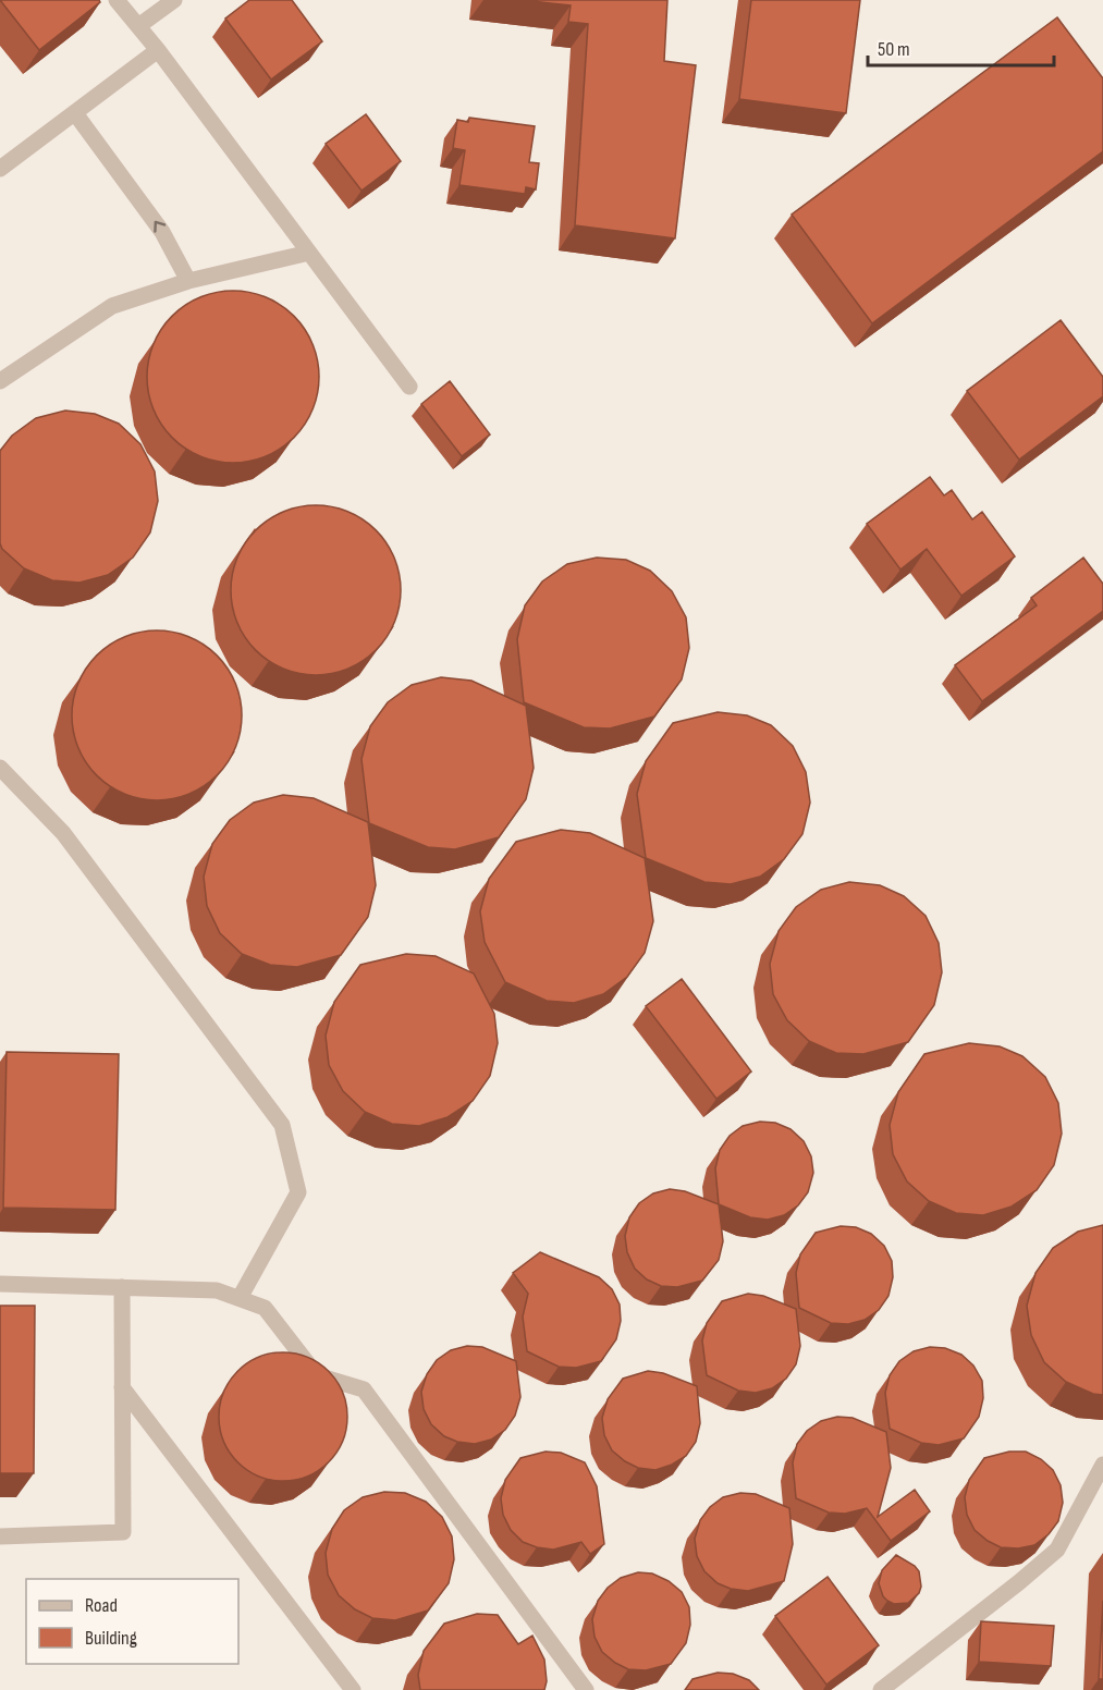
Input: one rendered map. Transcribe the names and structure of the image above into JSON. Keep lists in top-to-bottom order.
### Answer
{
  "legend": ["Road", "Building"],
  "scale_bar": "50 m"
}
